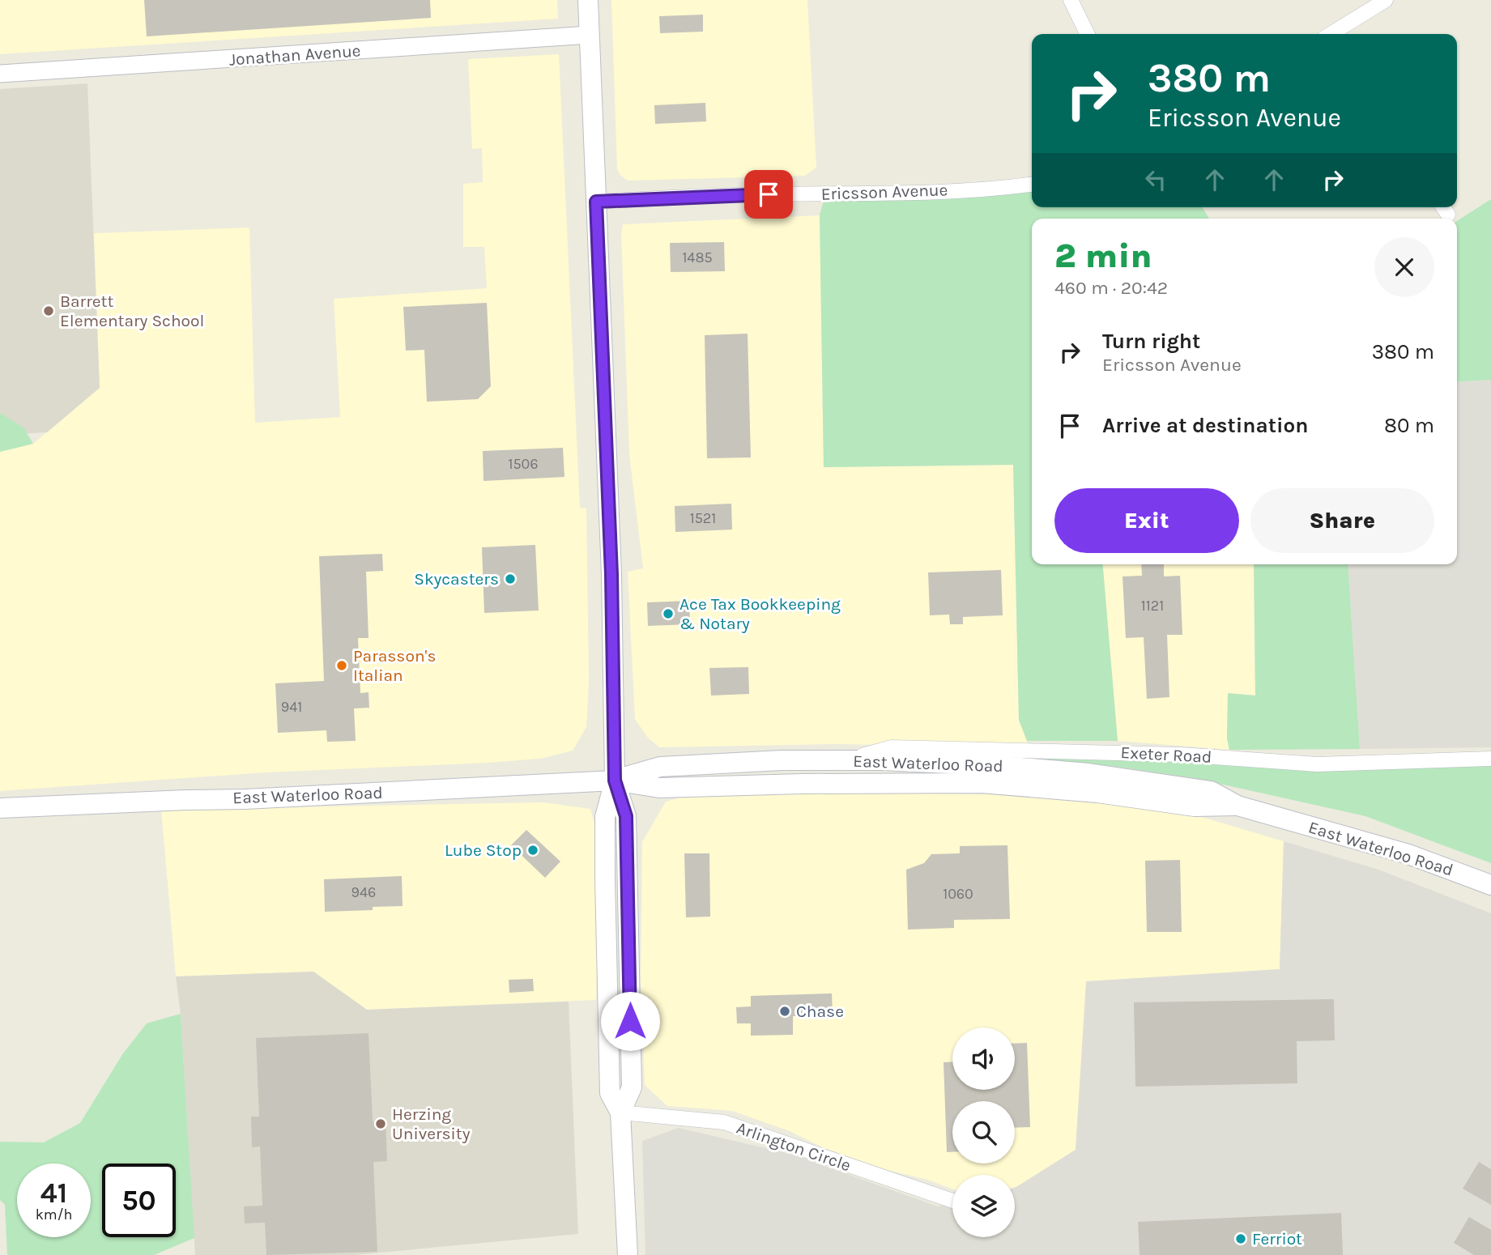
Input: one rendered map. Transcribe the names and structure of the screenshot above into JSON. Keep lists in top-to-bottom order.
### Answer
{
  "streets": {
    "main road": ["East Waterloo Road"],
    "street": [
      "Jonathan Avenue",
      "Ericsson Avenue",
      "Exeter Road",
      "Arlington Circle"
    ]
  },
  "crossings": [
    ["Exeter Road", "East Waterloo Road"]
  ],
  "places": [
    "Barrett Elementary School",
    "Skycasters",
    "Ace Tax Bookkeeping & Notary",
    "Parasson's Italian",
    "Lube Stop",
    "Chase",
    "Herzing University",
    "Ferriot"
  ],
  "house_numbers": [
    "1485",
    "1506",
    "1521",
    "1121",
    "941",
    "946",
    "1060"
  ],
  "page": {
    "turn": ["380 m", "Ericsson Avenue"],
    "heading": ["2 min", "460 m · 20:42"],
    "list": [
      {
        "name": "Turn right",
        "note": "Ericsson Avenue",
        "value": "380 m"
      },
      {
        "name": "Arrive at destination",
        "value": "80 m"
      }
    ],
    "buttons": ["Exit", "Share"],
    "speed": "41 km/h",
    "limit": "50"
  }
}
